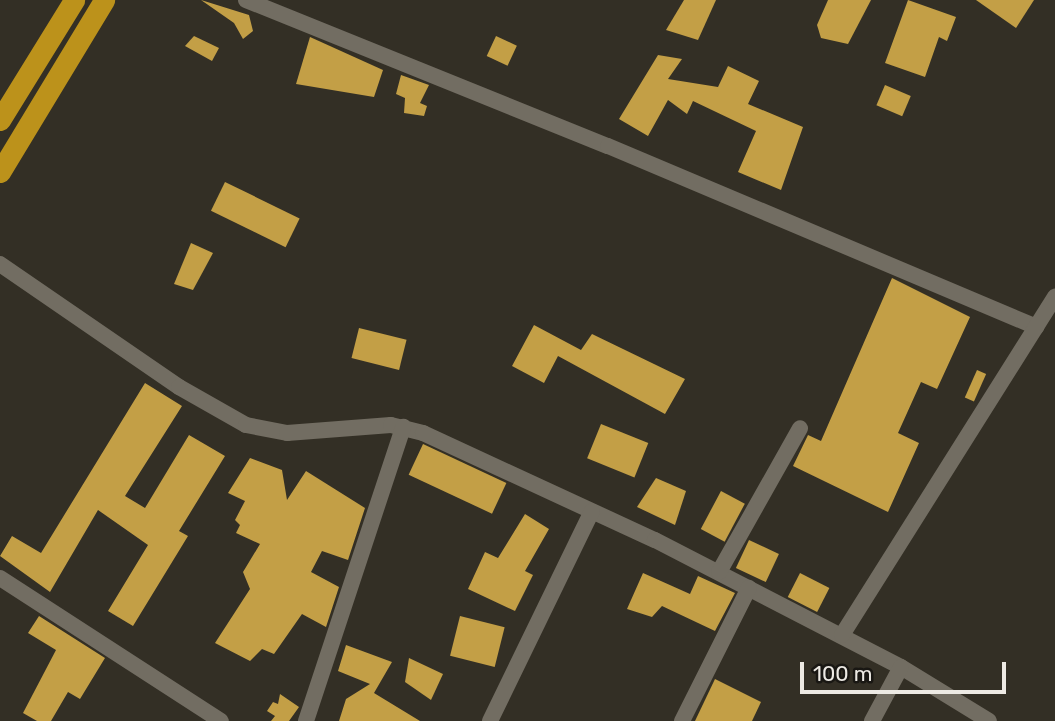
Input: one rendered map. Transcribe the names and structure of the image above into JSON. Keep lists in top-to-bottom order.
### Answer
{
  "scale_bar": "100 m"
}
